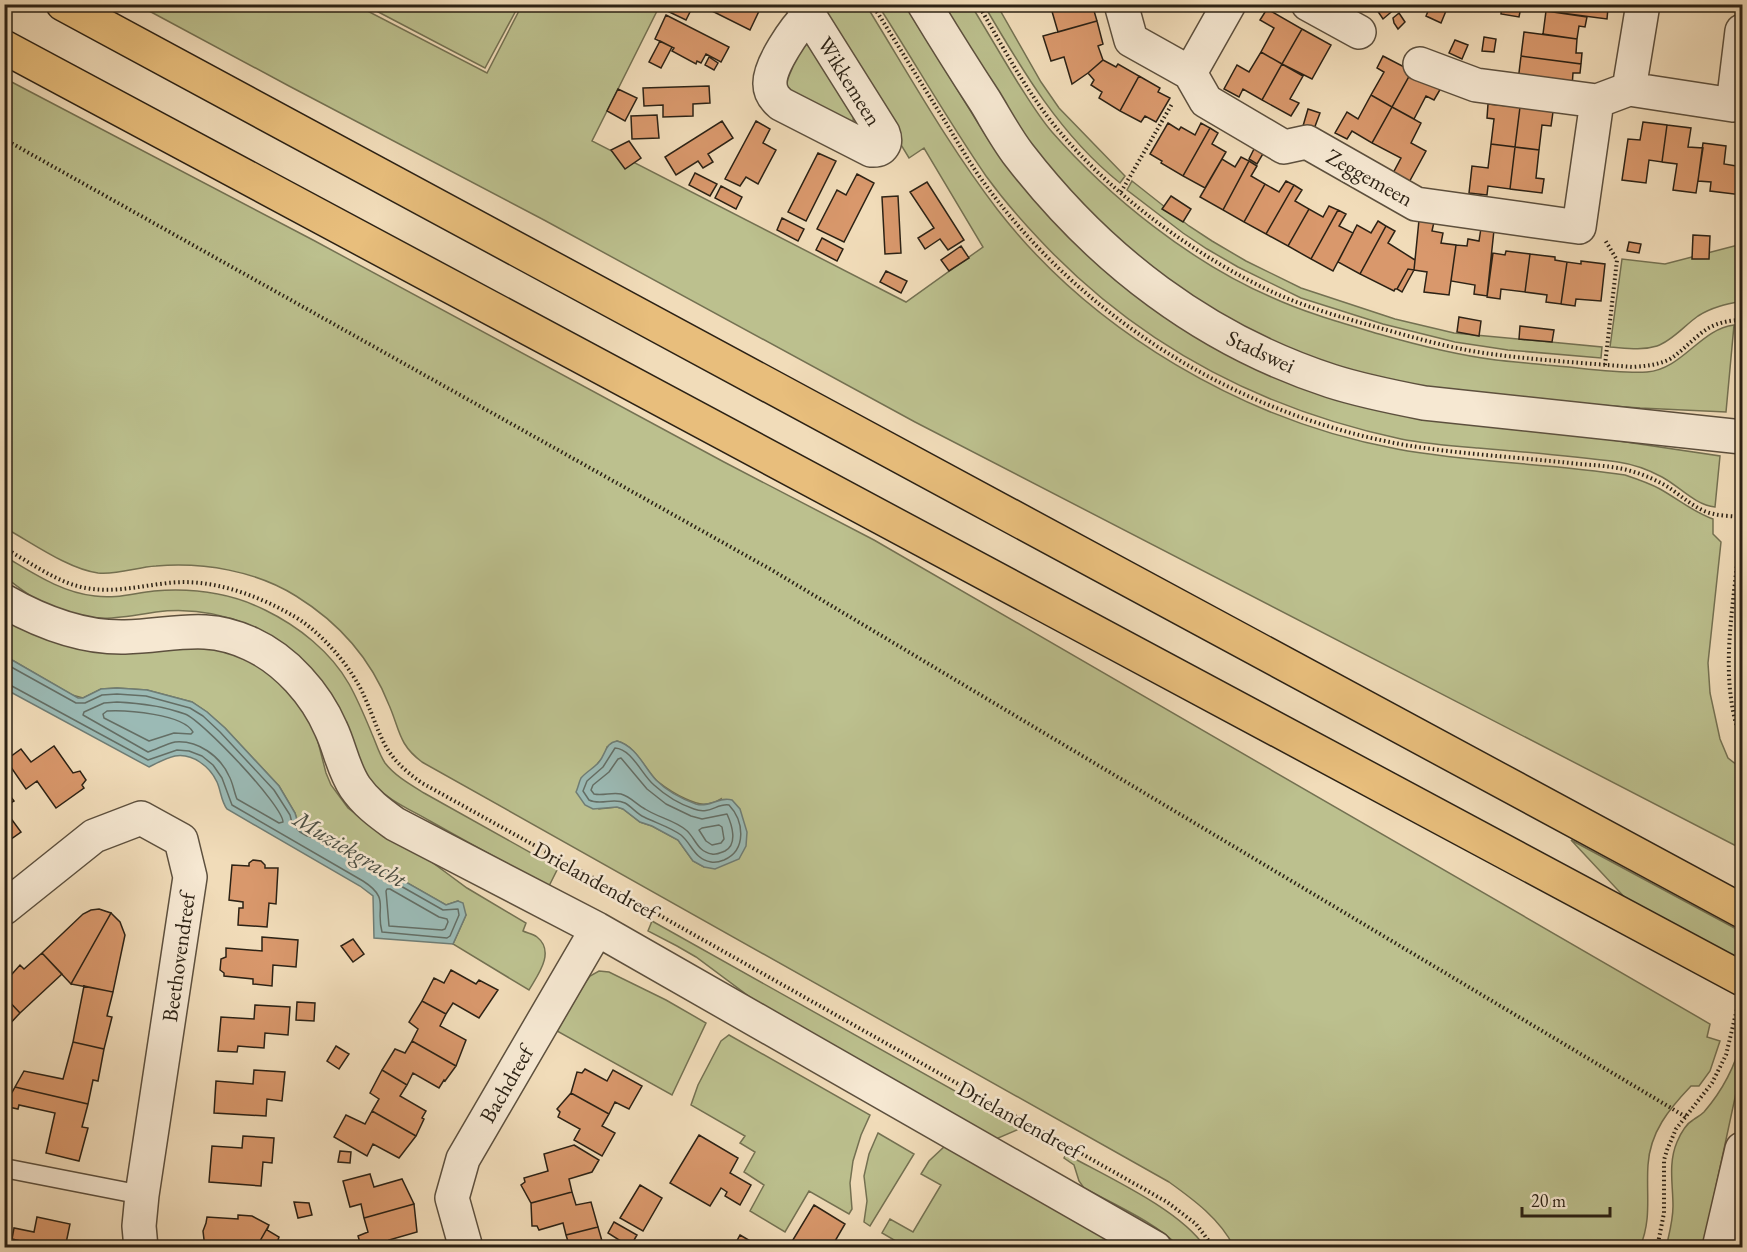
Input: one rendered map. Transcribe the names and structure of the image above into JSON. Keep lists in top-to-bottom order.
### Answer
{
  "streets": {
    "street": [
      "Zeggemeen",
      "Stadswei",
      "Drielandendreef",
      "Beethovendreef",
      "Bachdreef"
    ]
  },
  "crossings": [
    ["Drielandendreef", "Bachdreef"]
  ],
  "water": ["Muziekgracht"],
  "scale_bar": "20 m"
}
